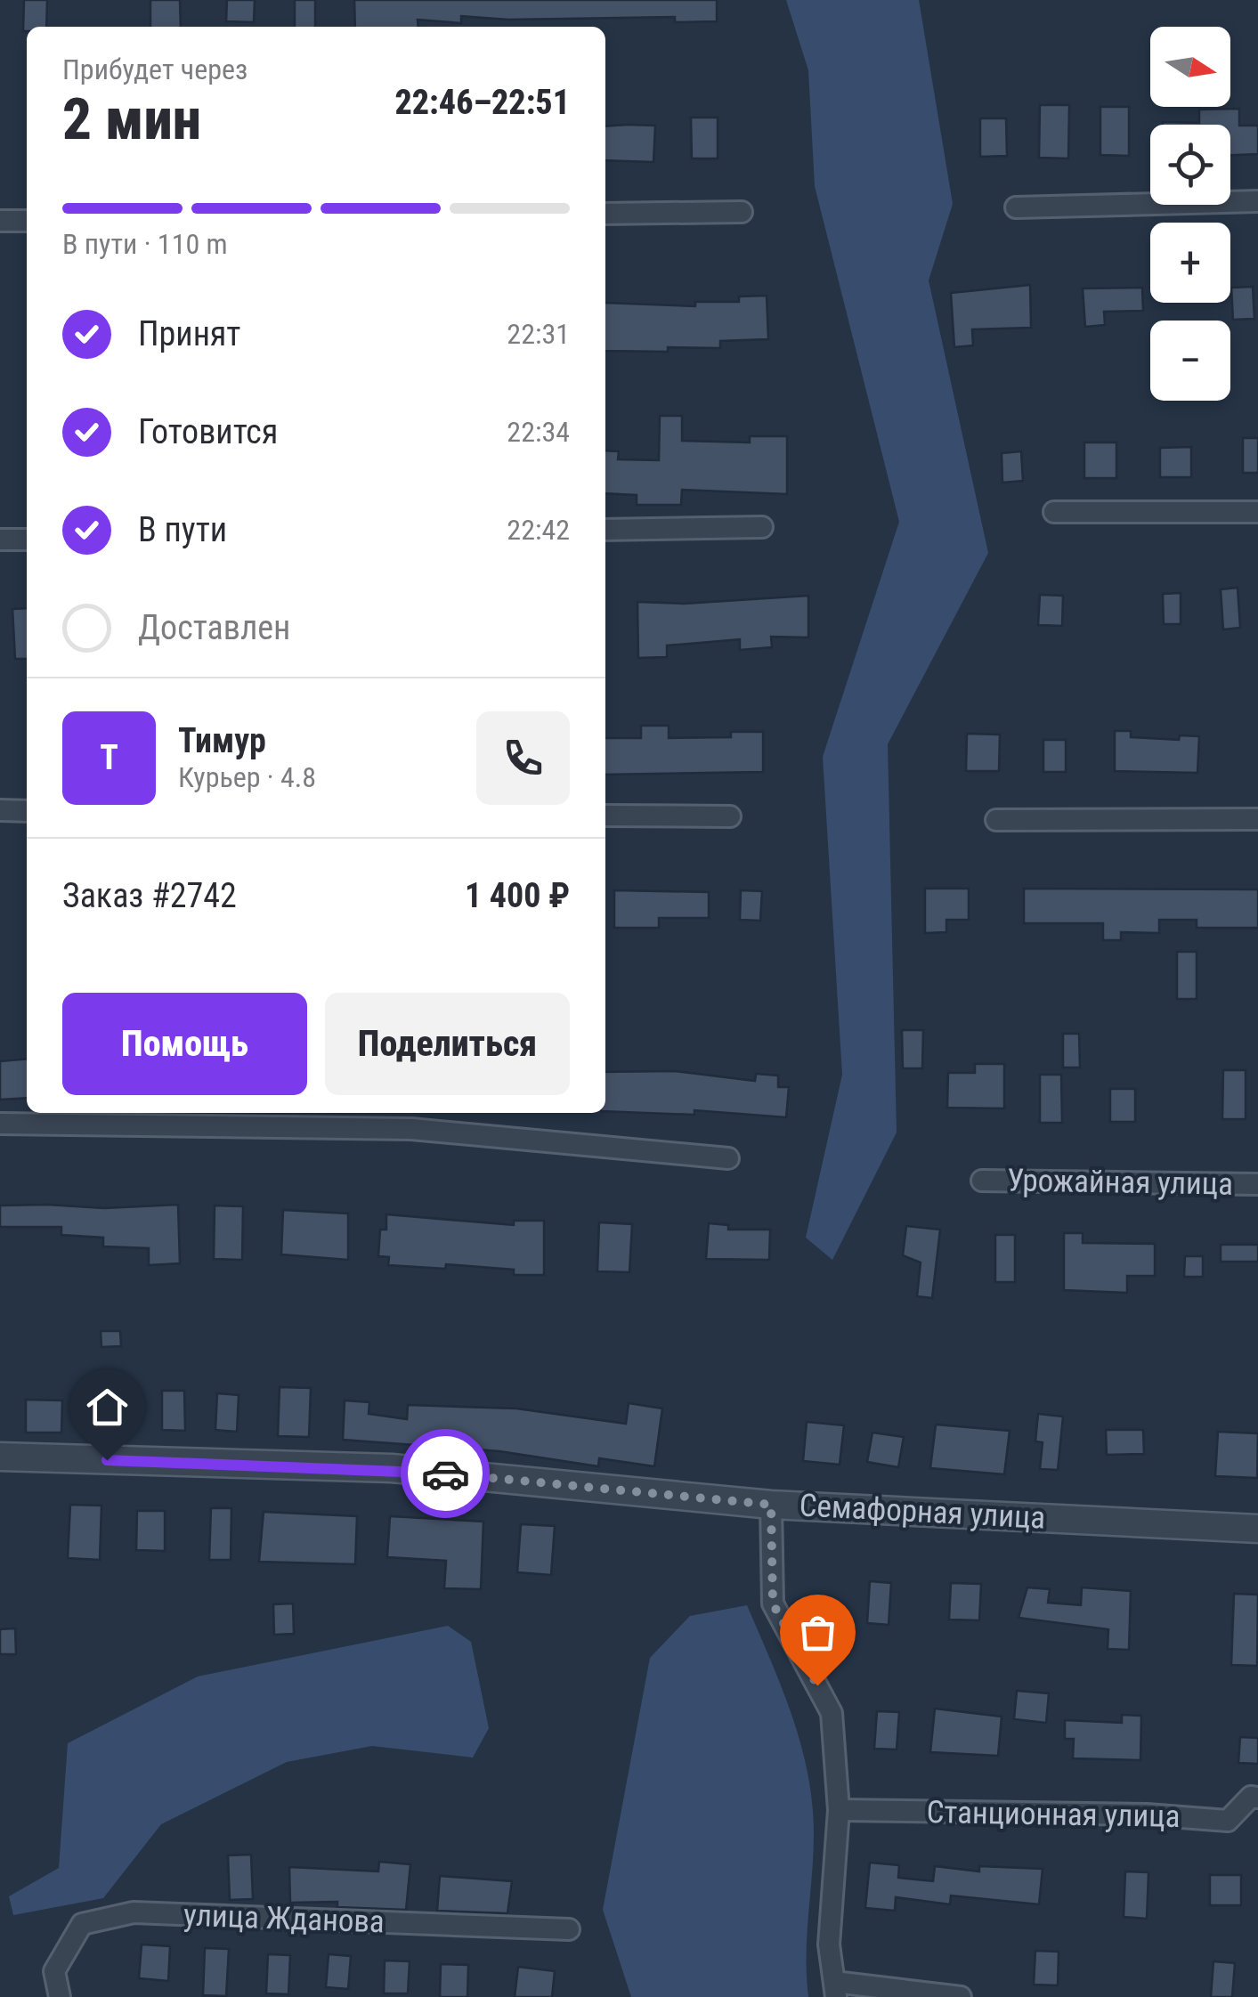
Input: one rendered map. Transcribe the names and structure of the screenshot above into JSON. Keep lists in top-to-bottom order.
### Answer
{
  "streets": {
    "street": [
      "Урожайная улица",
      "Семафорная улица",
      "Станционная улица",
      "улица Жданова"
    ]
  },
  "north": "right",
  "page": {
    "map_buttons": ["+", "−"],
    "heading": ["2 мин", "Прибудет через", "22:46–22:51"],
    "panel": [
      "Тимур",
      "Курьер · 4.8",
      "Заказ #2742",
      "1 400 ₽"
    ],
    "bar": "В пути · 110 m",
    "list": [
      ["Принят", "22:31"],
      ["Готовится", "22:34"],
      ["В пути", "22:42"],
      "Доставлен"
    ],
    "round": "Т",
    "buttons": ["Помощь", "Поделиться"]
  }
}
